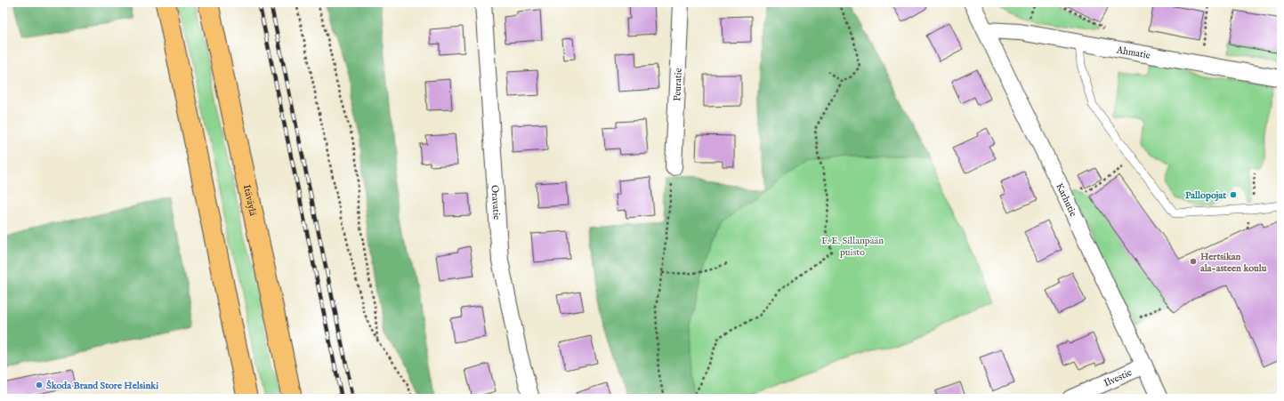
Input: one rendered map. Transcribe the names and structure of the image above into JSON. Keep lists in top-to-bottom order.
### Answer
{
  "streets": {
    "highway": ["Itäväylä"],
    "street": [
      "Ahmatie",
      "Peuratie",
      "Karhutie",
      "Oravatie",
      "Ilvestie"
    ]
  },
  "crossings": [
    ["Ahmatie", "Karhutie"],
    ["Karhutie", "Ilvestie"]
  ],
  "parks": ["F. E. Sillanpään puisto"],
  "places": ["Pallopojat", "Hertsikan ala-asteen koulu", "Škoda Brand Store Helsinki"]
}
